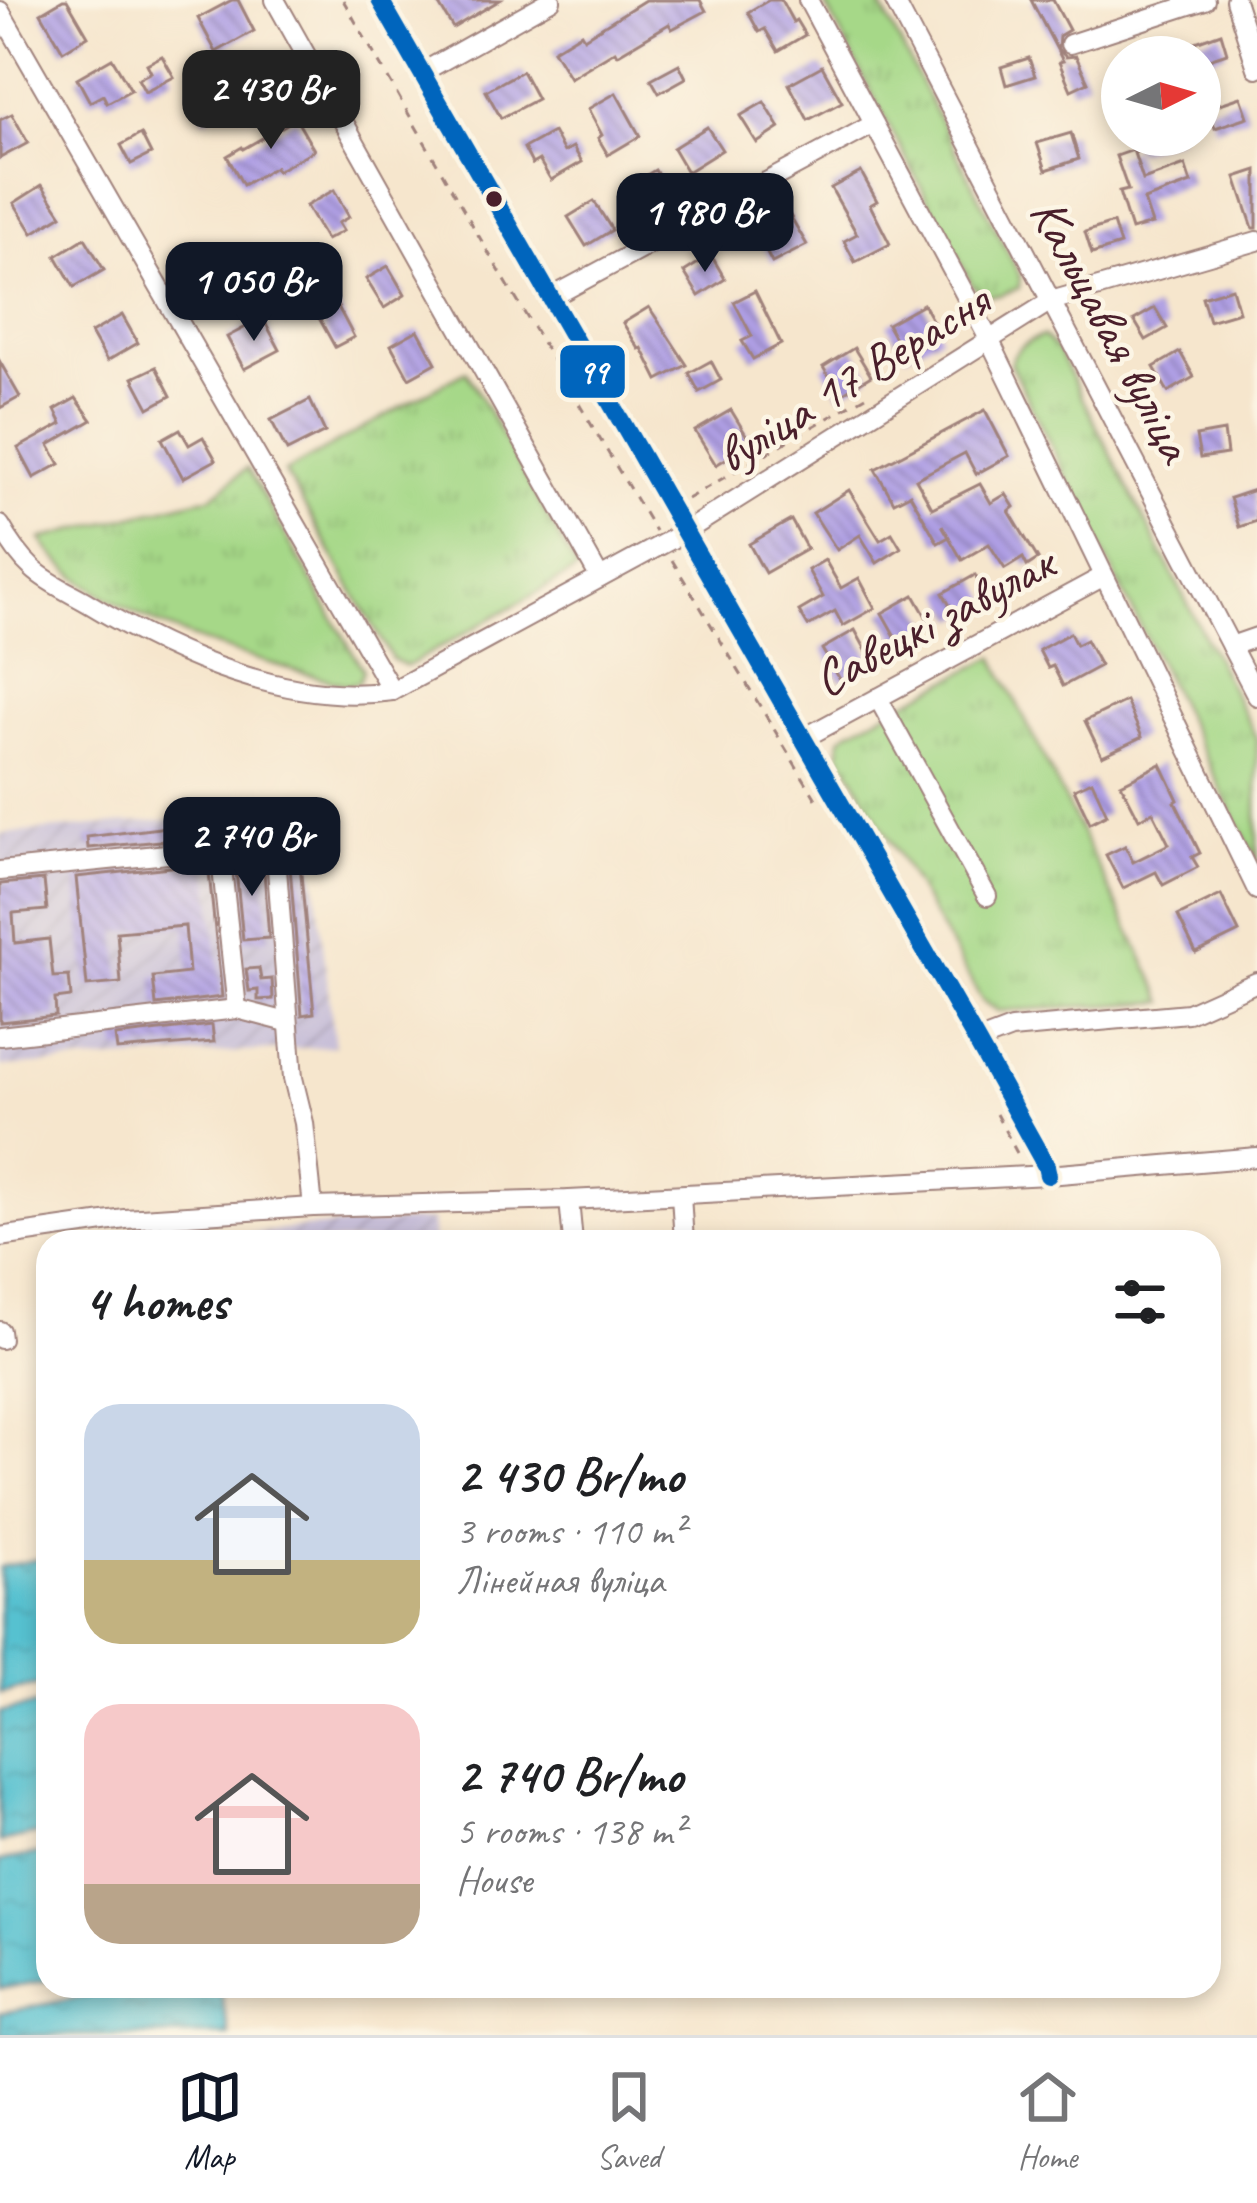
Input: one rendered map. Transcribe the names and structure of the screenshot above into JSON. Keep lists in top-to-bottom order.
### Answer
{
  "streets": {
    "street": ["Кальцавая вуліца", "вуліца 17 Верасня", "Савецкі завулак"]
  },
  "crossings": [
    ["Кальцавая вуліца", "вуліца 17 Верасня"]
  ],
  "lines": ["transit line 99"],
  "north": "right",
  "page": {
    "price": [
      "2 430 Br",
      "1 980 Br",
      "1 050 Br",
      "2 740 Br"
    ],
    "heading": "4 homes",
    "list": [
      {
        "name": "2 430 Br/mo",
        "note": "3 rooms · 110 m² · Лінейная вуліца"
      },
      {
        "name": "2 740 Br/mo",
        "note": "5 rooms · 138 m² · House"
      }
    ],
    "tabs": ["Map", "Saved", "Home"]
  }
}
